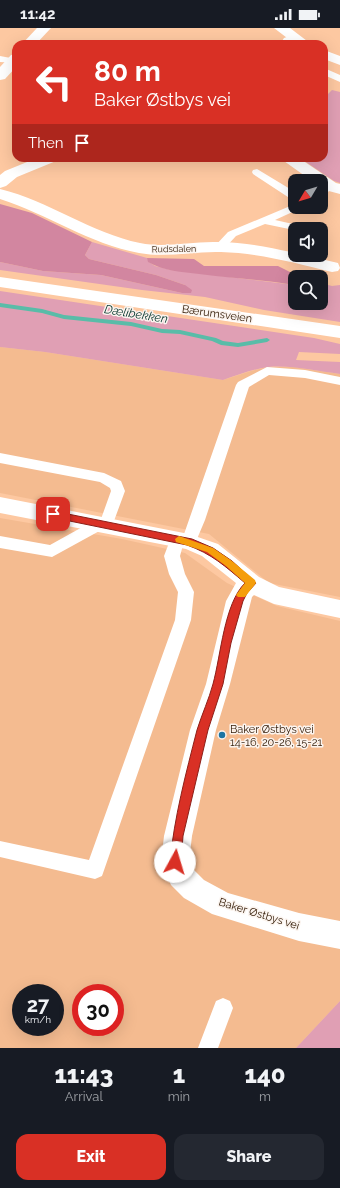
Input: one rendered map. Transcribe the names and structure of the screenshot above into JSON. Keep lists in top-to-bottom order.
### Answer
{
  "streets": {
    "street": ["Rudsdalen", "Bærumsveien", "Baker Østbys vei"]
  },
  "water": ["Dælibekken"],
  "places": ["Baker Østbys vei 14-16, 20-26, 15-21"],
  "north": "bottom left",
  "page": {
    "status": "11:42",
    "turn": ["80 m", "Baker Østbys vei"],
    "then": "Then",
    "speed": "27 km/h",
    "limit": "30",
    "eta": [
      "11:43",
      "Arrival",
      "1",
      "min",
      "140",
      "m"
    ],
    "buttons": ["Exit", "Share"]
  }
}
